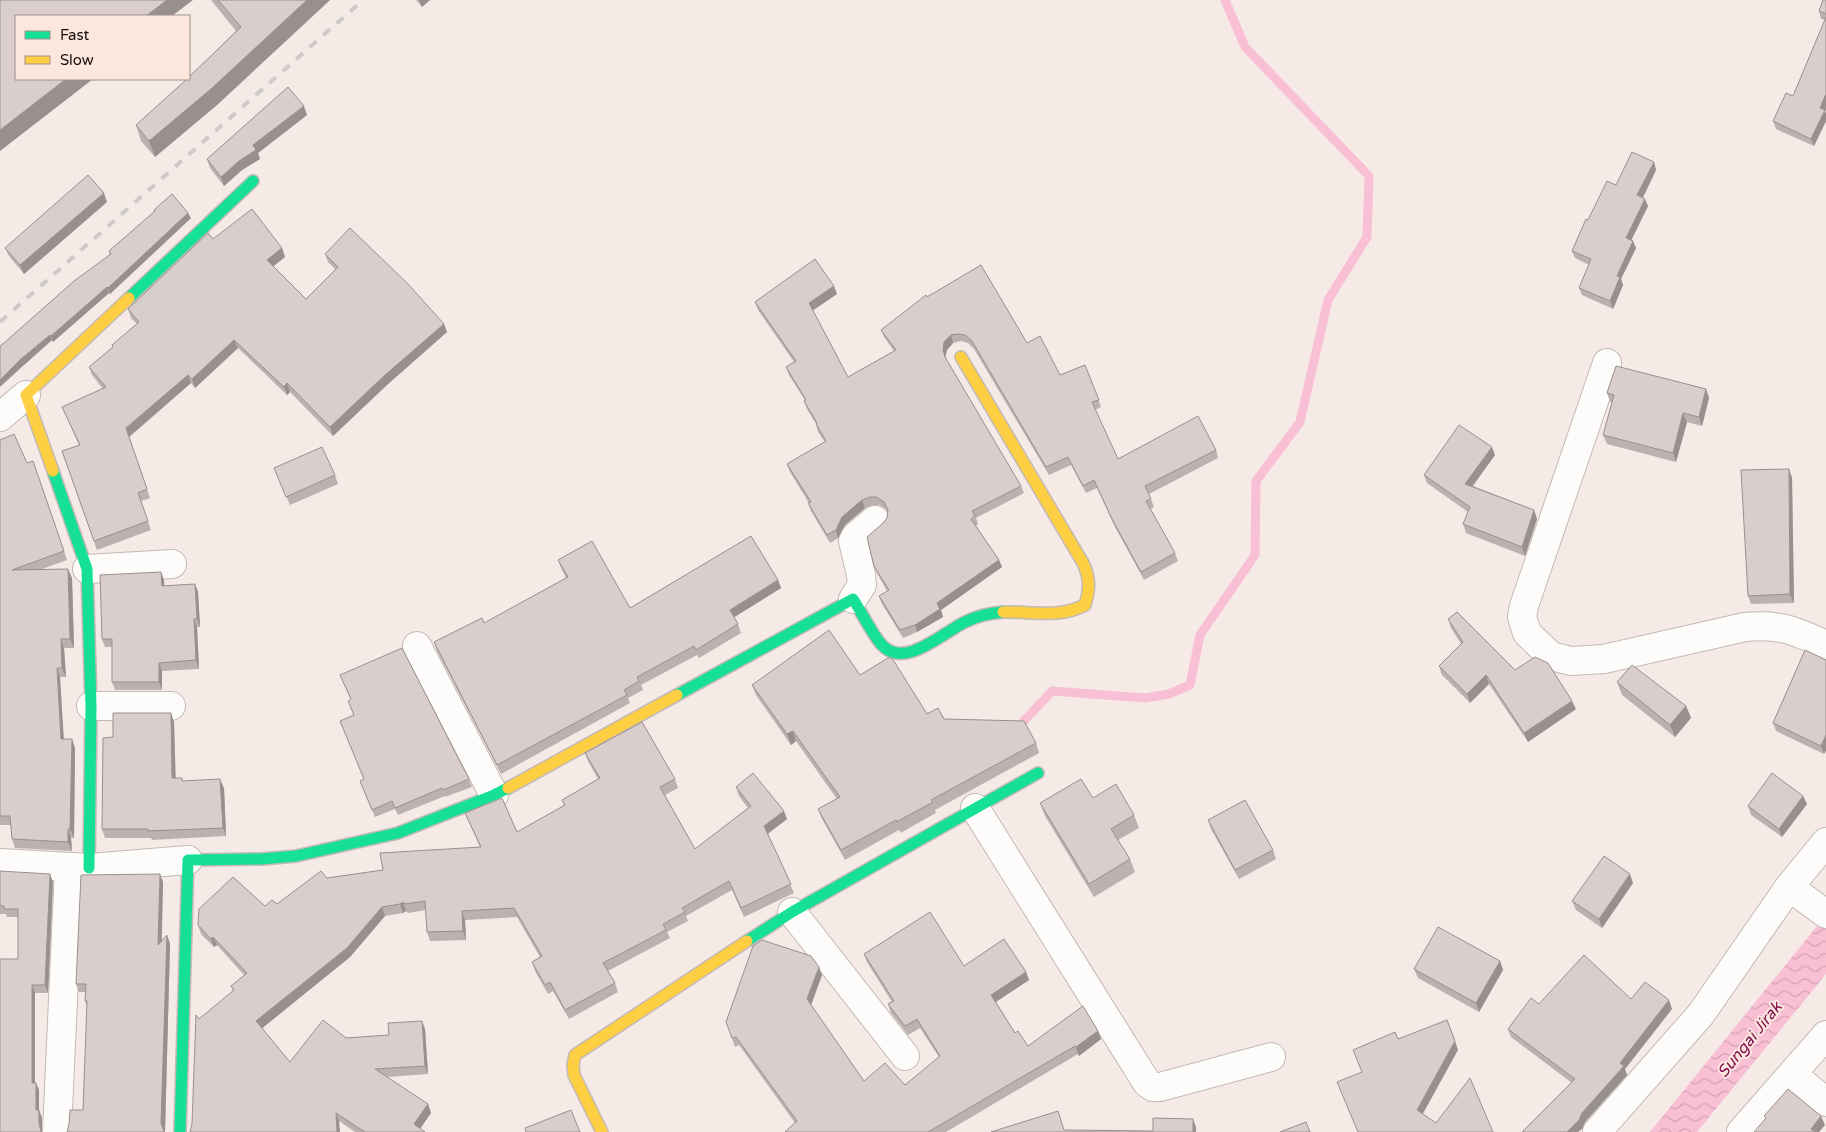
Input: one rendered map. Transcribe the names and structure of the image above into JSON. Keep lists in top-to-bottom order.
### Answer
{
  "water": ["Sungai Jirak"],
  "legend": ["Fast", "Slow"]
}
